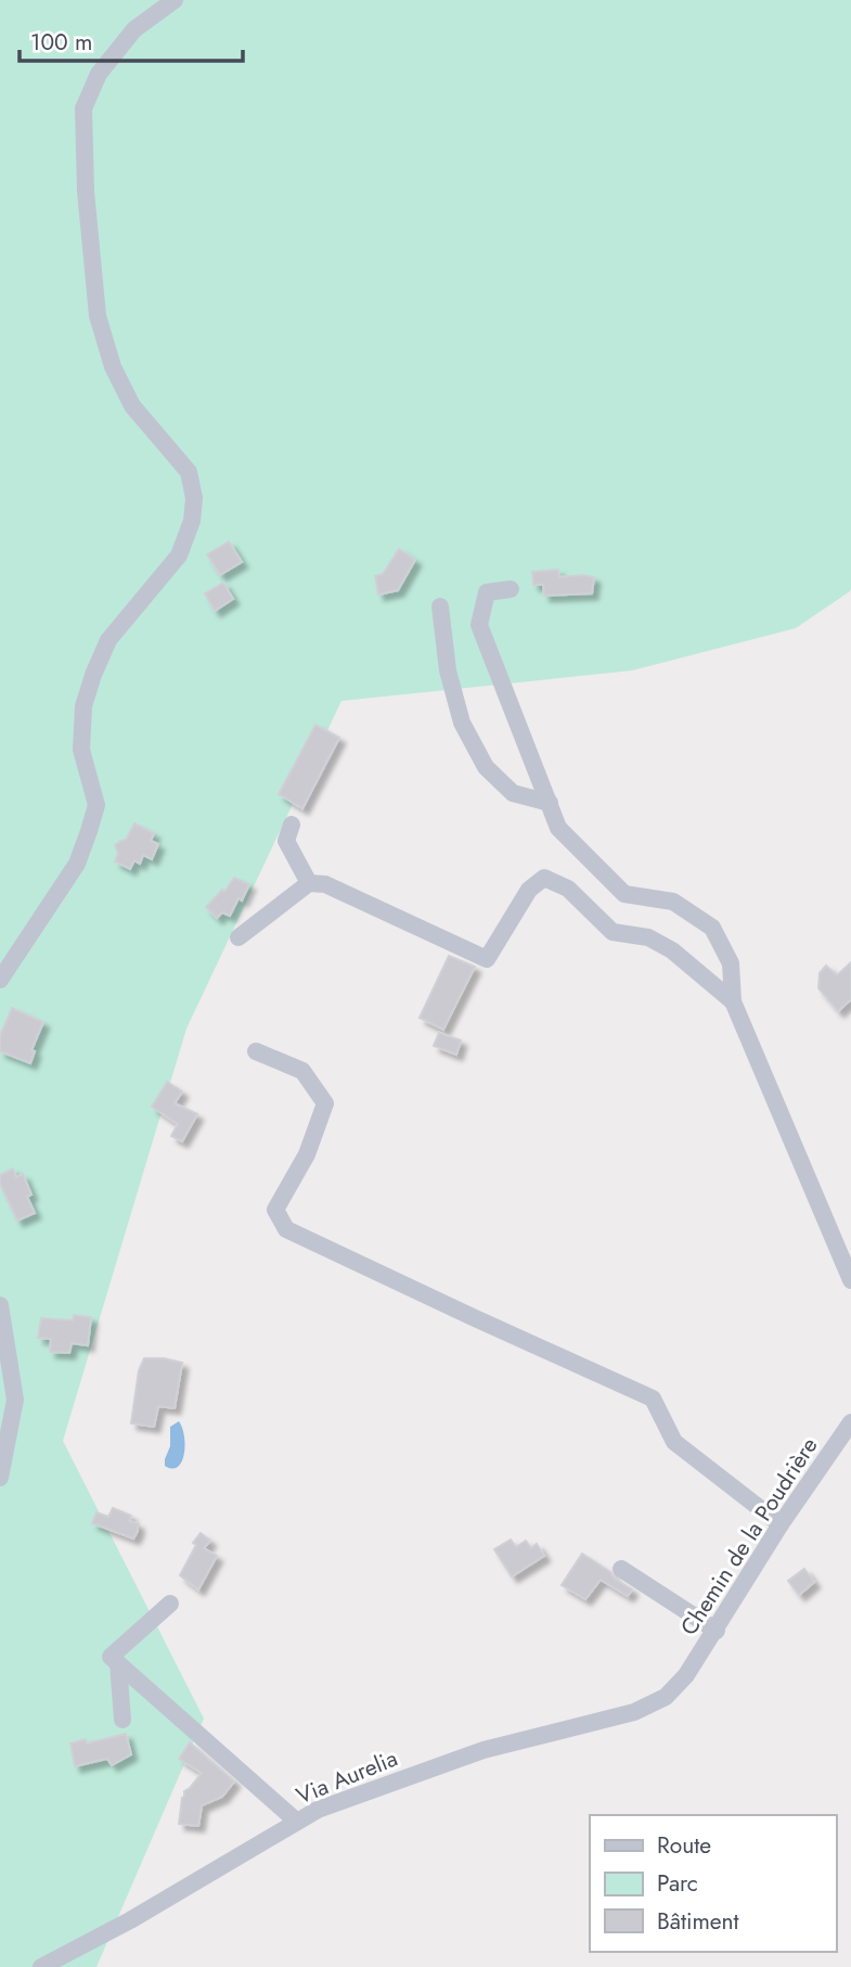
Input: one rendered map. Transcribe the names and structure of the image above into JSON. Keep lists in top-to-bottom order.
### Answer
{
  "streets": {
    "street": ["Chemin de la Poudrière", "Via Aurelia"]
  },
  "crossings": [
    ["Chemin de la Poudrière", "Via Aurelia"]
  ],
  "legend": ["Route", "Parc", "Bâtiment"],
  "scale_bar": "100 m"
}
